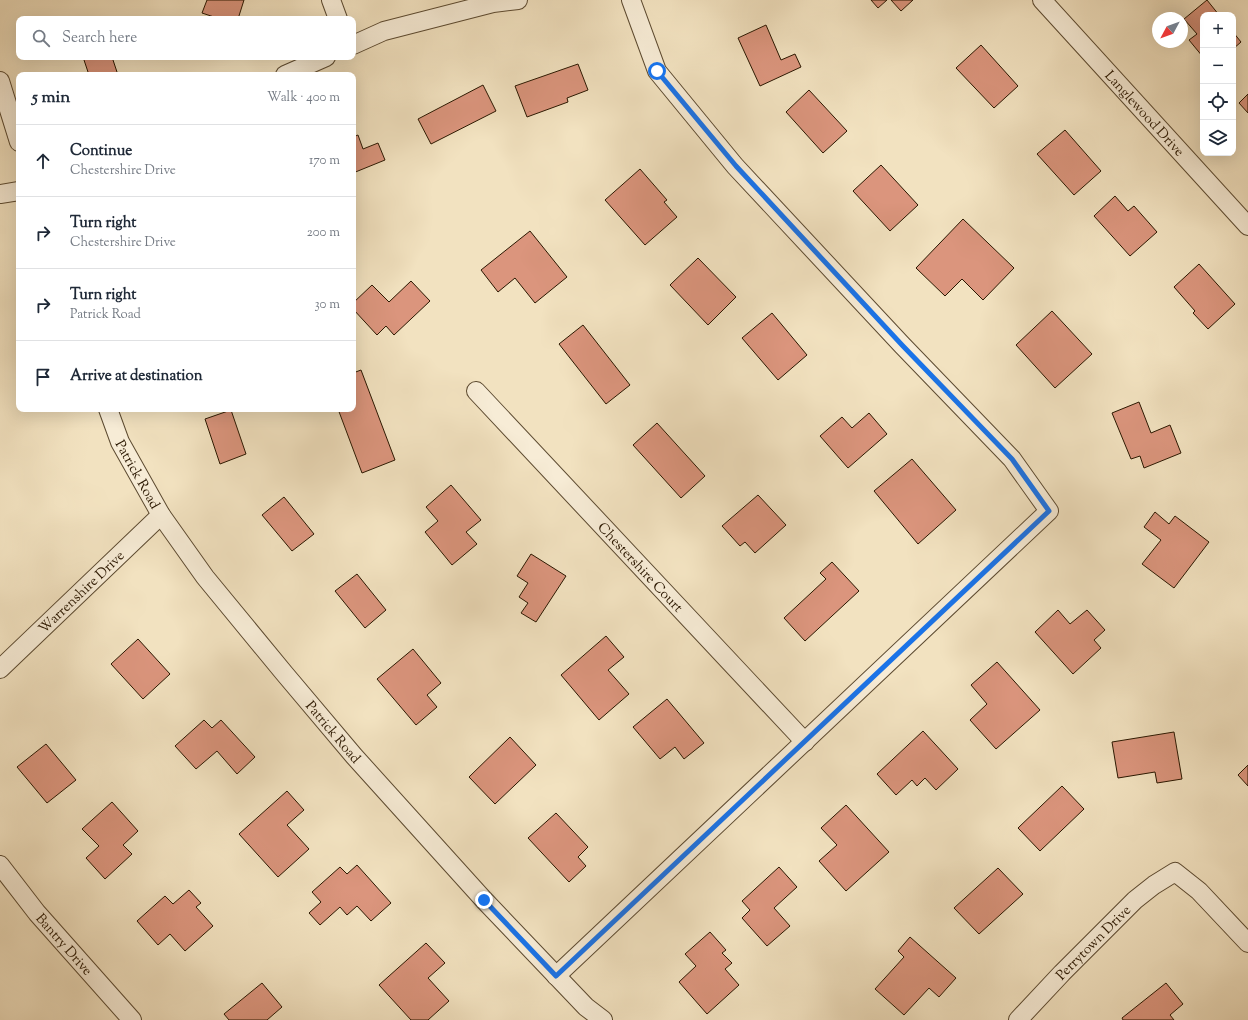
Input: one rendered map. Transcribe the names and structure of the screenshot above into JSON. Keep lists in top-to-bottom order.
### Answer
{
  "streets": {
    "street": [
      "Langlewood Drive",
      "Patrick Road",
      "Chestershire Court",
      "Warrenshire Drive",
      "Perrytown Drive",
      "Bantry Drive"
    ]
  },
  "crossings": [
    ["Patrick Road", "Warrenshire Drive"]
  ],
  "north": "bottom left",
  "page": {
    "map_buttons": ["+", "−"],
    "search": "Search here",
    "heading": ["5 min", "Walk · 400 m"],
    "list": [
      ["Continue", "Chestershire Drive", "170 m"],
      ["Turn right", "Chestershire Drive", "200 m"],
      ["Turn right", "Patrick Road", "30 m"],
      "Arrive at destination"
    ]
  }
}
